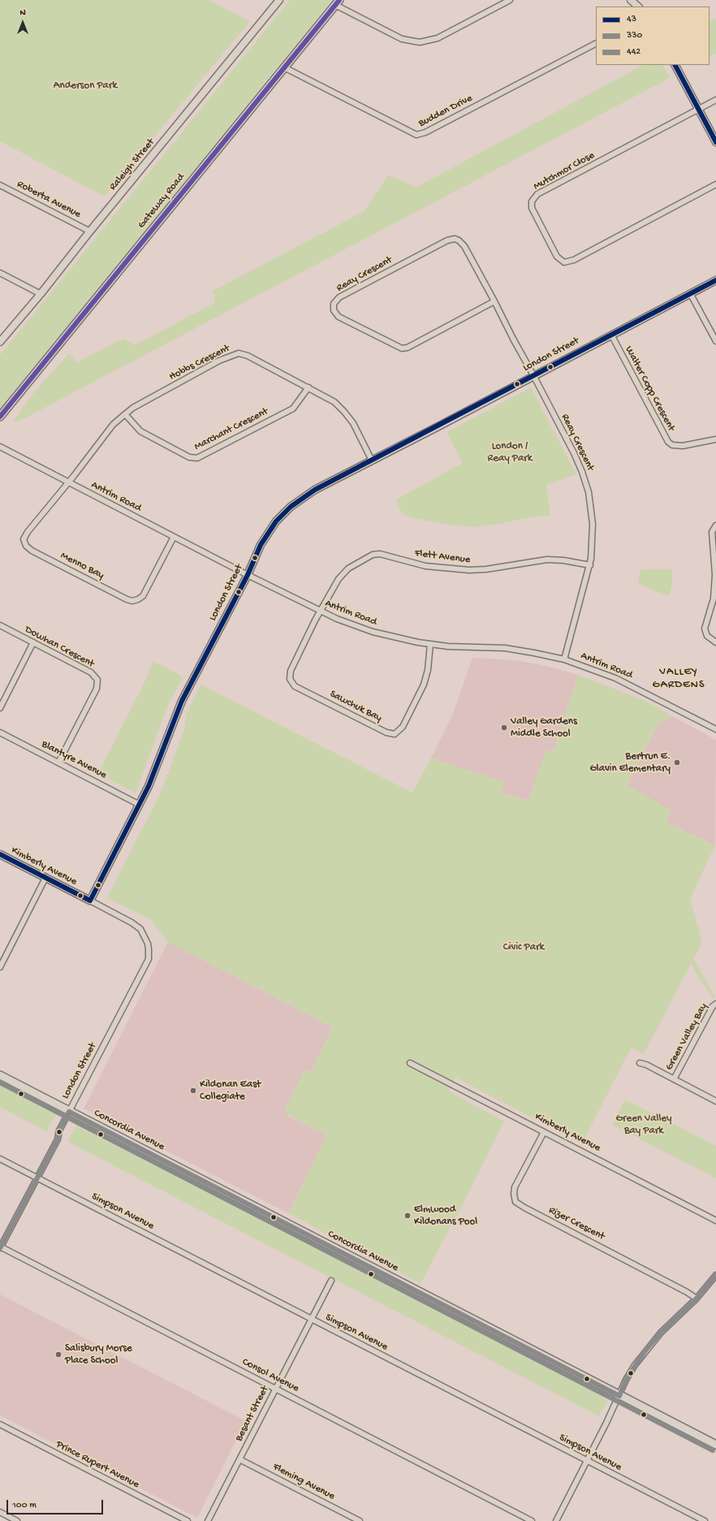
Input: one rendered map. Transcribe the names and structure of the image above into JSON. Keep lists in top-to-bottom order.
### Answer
{
  "streets": {
    "main road": ["Gateway Road", "Concordia Avenue"],
    "street": [
      "Budden Drive",
      "Raleigh Street",
      "Mutchmor Close",
      "Roberta Avenue",
      "Reay Crescent",
      "London Street",
      "Hobbs Crescent",
      "Walter Copp Crescent",
      "Marchant Crescent",
      "Antrim Road",
      "Flett Avenue",
      "Menno Bay",
      "Dowhan Crescent",
      "Sawchuk Bay",
      "Blantyre Avenue",
      "Kimberly Avenue",
      "Green Valley Bay",
      "Simpson Avenue",
      "Rizer Crescent",
      "Consol Avenue",
      "Besant Street",
      "Prince Rupert Avenue",
      "Fleming Avenue"
    ]
  },
  "crossings": [
    ["Budden Drive", "Gateway Road"],
    ["Raleigh Street", "Roberta Avenue"],
    ["Reay Crescent", "London Street"],
    ["Reay Crescent", "Antrim Road"],
    ["Reay Crescent", "Flett Avenue"],
    ["London Street", "Hobbs Crescent"],
    ["London Street", "Walter Copp Crescent"],
    ["London Street", "Antrim Road"],
    ["London Street", "Blantyre Avenue"],
    ["London Street", "Kimberly Avenue"],
    ["London Street", "Concordia Avenue"],
    ["London Street", "Simpson Avenue"],
    ["London Street", "Consol Avenue"],
    ["Hobbs Crescent", "Marchant Crescent"],
    ["Hobbs Crescent", "Antrim Road"],
    ["Hobbs Crescent", "Menno Bay"],
    ["Antrim Road", "Flett Avenue"],
    ["Antrim Road", "Menno Bay"],
    ["Antrim Road", "Sawchuk Bay"],
    ["Flett Avenue", "Sawchuk Bay"],
    ["Dowhan Crescent", "Blantyre Avenue"],
    ["Kimberly Avenue", "Rizer Crescent"],
    ["Simpson Avenue", "Besant Street"],
    ["Consol Avenue", "Besant Street"],
    ["Besant Street", "Fleming Avenue"]
  ],
  "districts": ["VALLEY GARDENS"],
  "parks": [
    "Anderson Park",
    "London / Reay Park",
    "Civic Park",
    "Green Valley Bay Park"
  ],
  "places": [
    "Valley Gardens Middle School",
    "Bertrun E. Glavin Elementary",
    "Kildonan East Collegiate",
    "Elmwood Kildonans Pool",
    "Salisbury Morse Place School"
  ],
  "lines": ["transit line 43", "transit line 442", "transit line 330"],
  "legend": ["43", "330", "442"],
  "scale_bar": "100 m",
  "north": "top"
}
